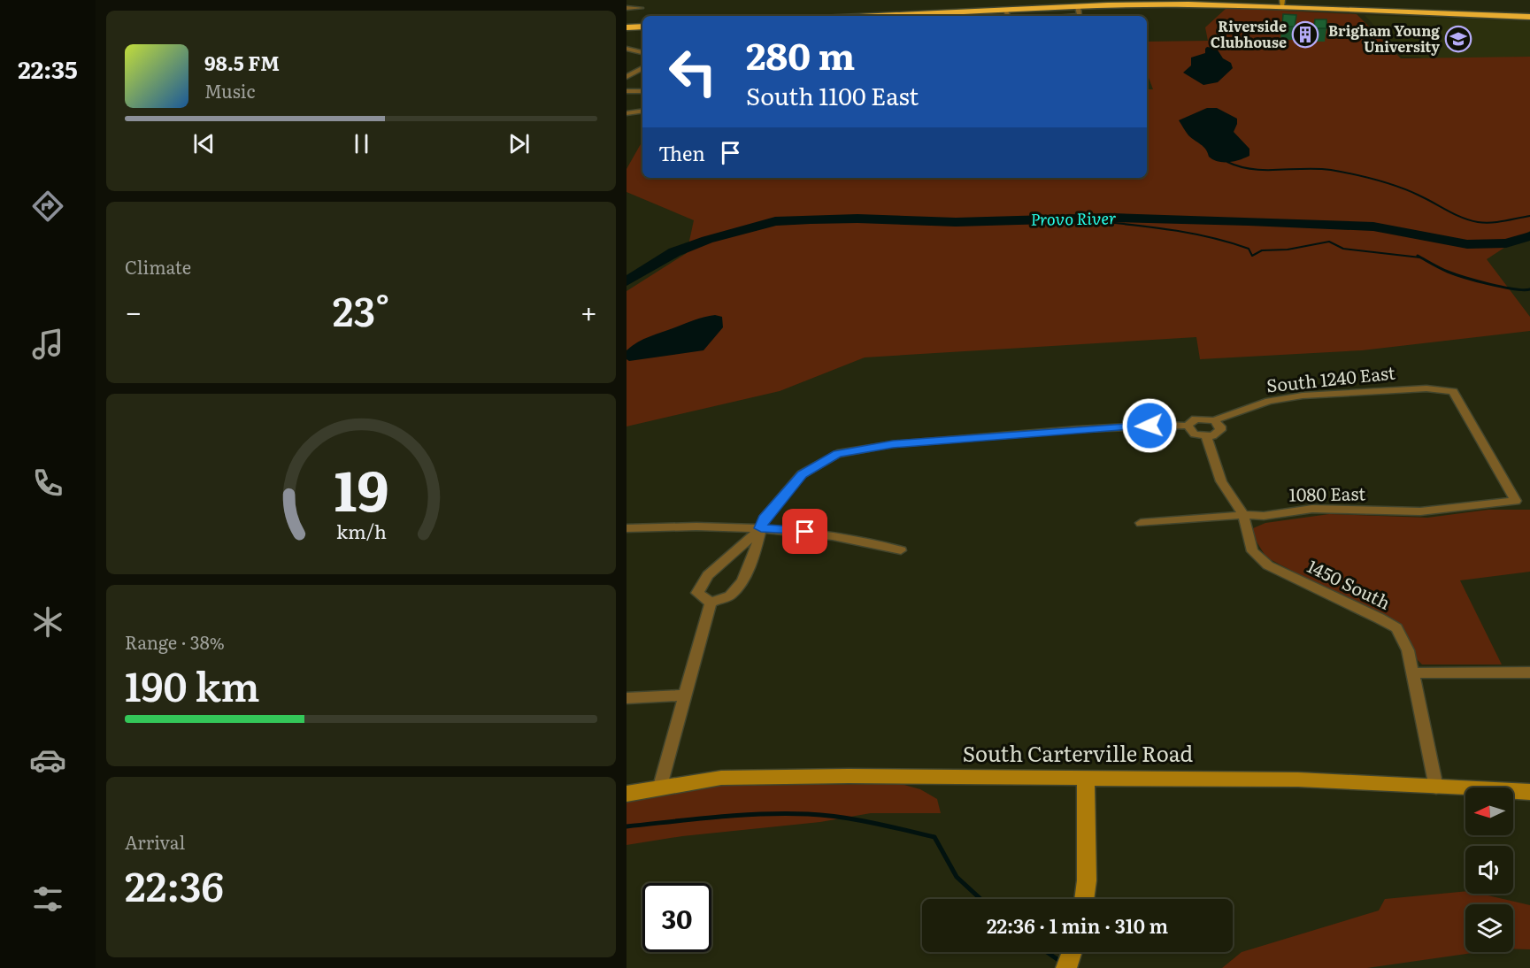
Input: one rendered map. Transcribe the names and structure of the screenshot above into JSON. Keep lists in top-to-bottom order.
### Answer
{
  "streets": {
    "street": [
      "South 1240 East",
      "1080 East",
      "1450 South",
      "South Carterville Road"
    ]
  },
  "crossings": [
    ["South 1240 East", "1080 East"],
    ["1080 East", "1450 South"],
    ["1450 South", "South Carterville Road"]
  ],
  "water": ["Provo River"],
  "places": {
    "building": ["Riverside Clubhouse"],
    "school or university": ["Brigham Young University"]
  },
  "north": "left",
  "page": {
    "tabs": "22:35",
    "turn": ["280 m", "South 1100 East"],
    "song": ["98.5 FM", "Music"],
    "then": "Then",
    "tile": [
      "Climate",
      ["Range · 38%", "190 km"],
      ["Arrival", "22:36"]
    ],
    "heat": ["−", "23°", "+"],
    "limit": "30",
    "trip": "22:36 · 1 min · 310 m",
    "gauge": ["19", "km/h"]
  }
}
